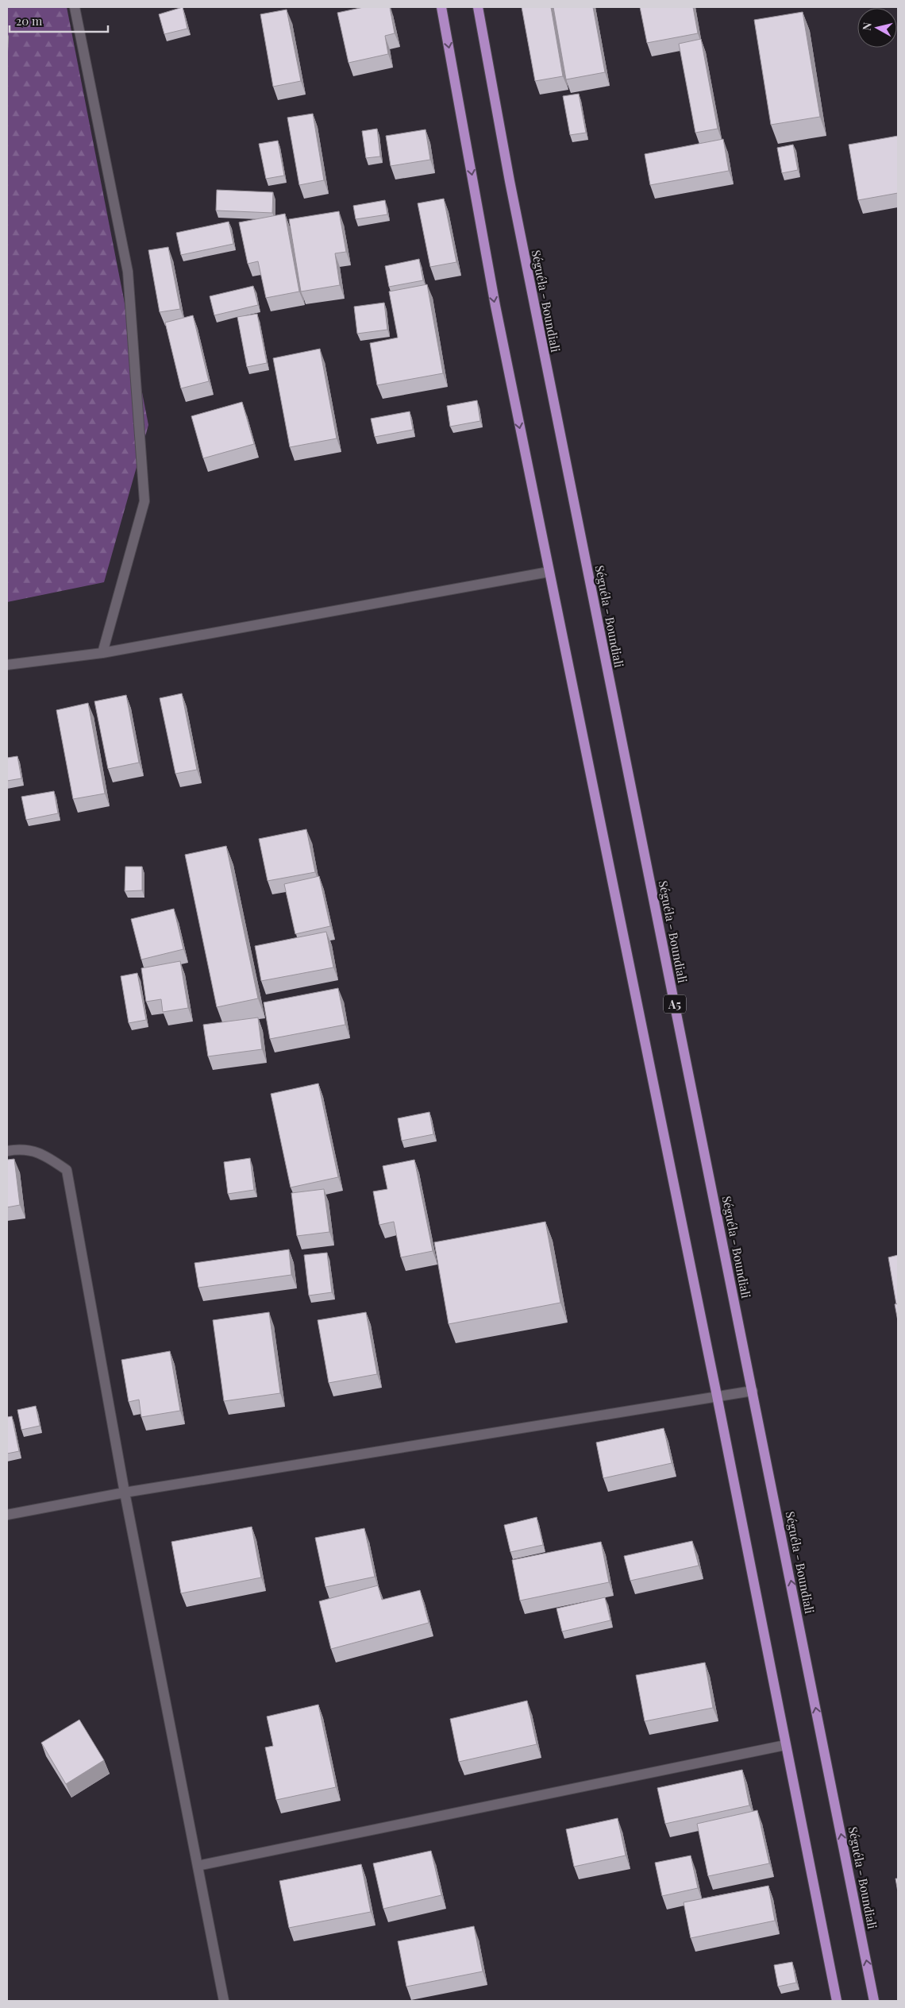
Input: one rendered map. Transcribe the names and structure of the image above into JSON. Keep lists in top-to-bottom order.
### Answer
{
  "streets": {
    "main road": ["Séguéla - Boundiali", "A5"]
  },
  "scale_bar": "20 m",
  "north": "left"
}
